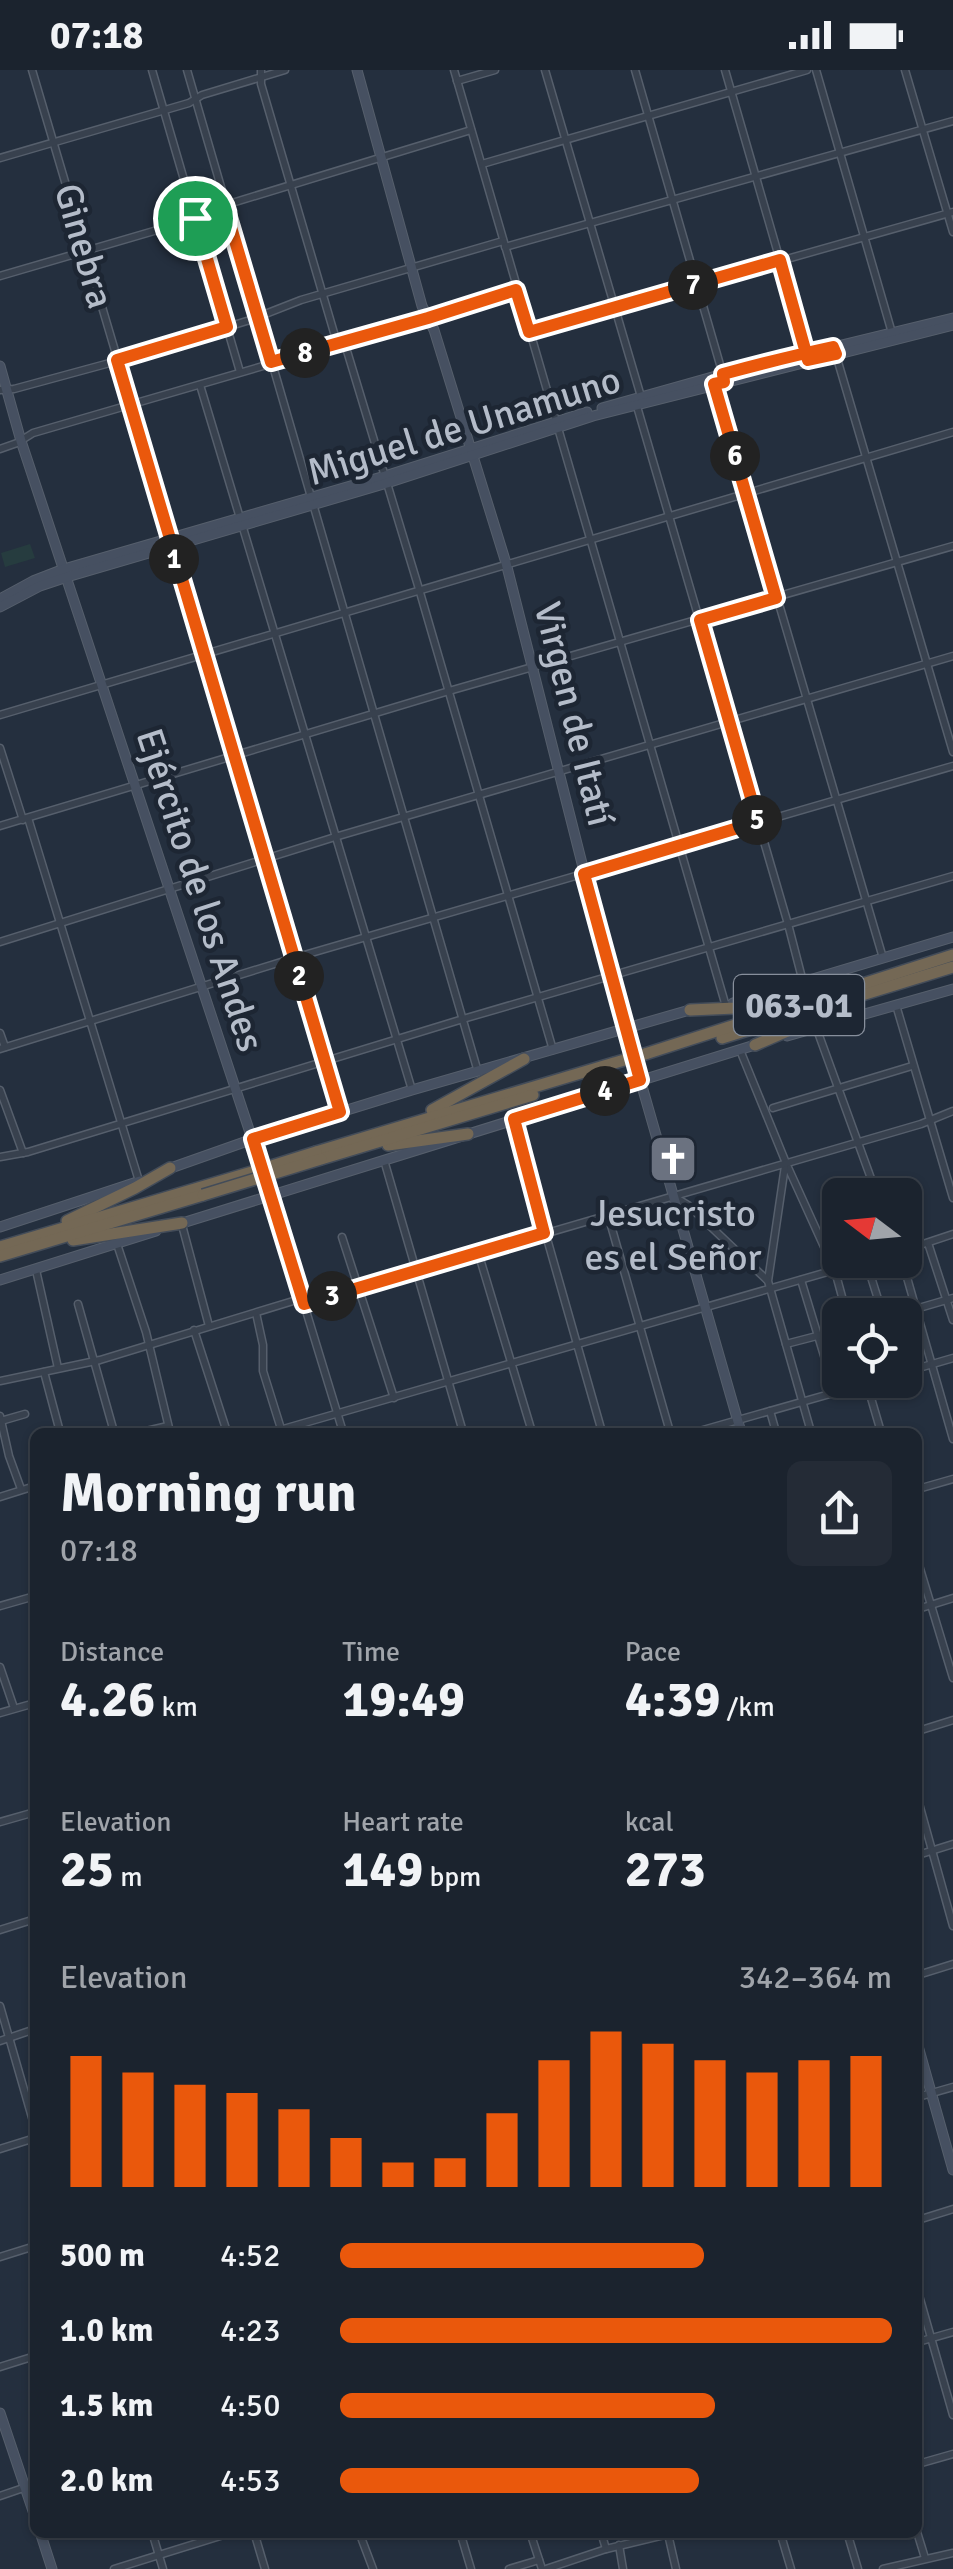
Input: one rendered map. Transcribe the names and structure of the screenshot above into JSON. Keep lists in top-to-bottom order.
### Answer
{
  "streets": {
    "highway": ["063-01"],
    "street": [
      "Ginebra",
      "Miguel de Unamuno",
      "Virgen de Itatí",
      "Ejército de los Andes"
    ]
  },
  "crossings": [
    ["Ginebra", "Miguel de Unamuno"],
    ["Miguel de Unamuno", "Virgen de Itatí"],
    ["Miguel de Unamuno", "Ejército de los Andes"]
  ],
  "places": {
    "church": ["Jesucristo es el Señor"]
  },
  "north": "left",
  "page": {
    "status": "07:18",
    "pins": [
      "7",
      "8",
      "6",
      "1",
      "5",
      "2",
      "4",
      "3"
    ],
    "heading": ["Morning run", "07:18"],
    "stats": [
      ["Distance", "4.26 km"],
      ["Time", "19:49"],
      ["Pace", "4:39 /km"],
      ["Elevation", "25 m"],
      ["Heart rate", "149 bpm"],
      ["kcal", "273"]
    ],
    "chart": ["Elevation", "342–364 m"],
    "list": [
      {
        "name": "500 m",
        "note": "4:52"
      },
      {
        "name": "1.0 km",
        "note": "4:23"
      },
      {
        "name": "1.5 km",
        "note": "4:50"
      },
      {
        "name": "2.0 km",
        "note": "4:53"
      }
    ]
  }
}
